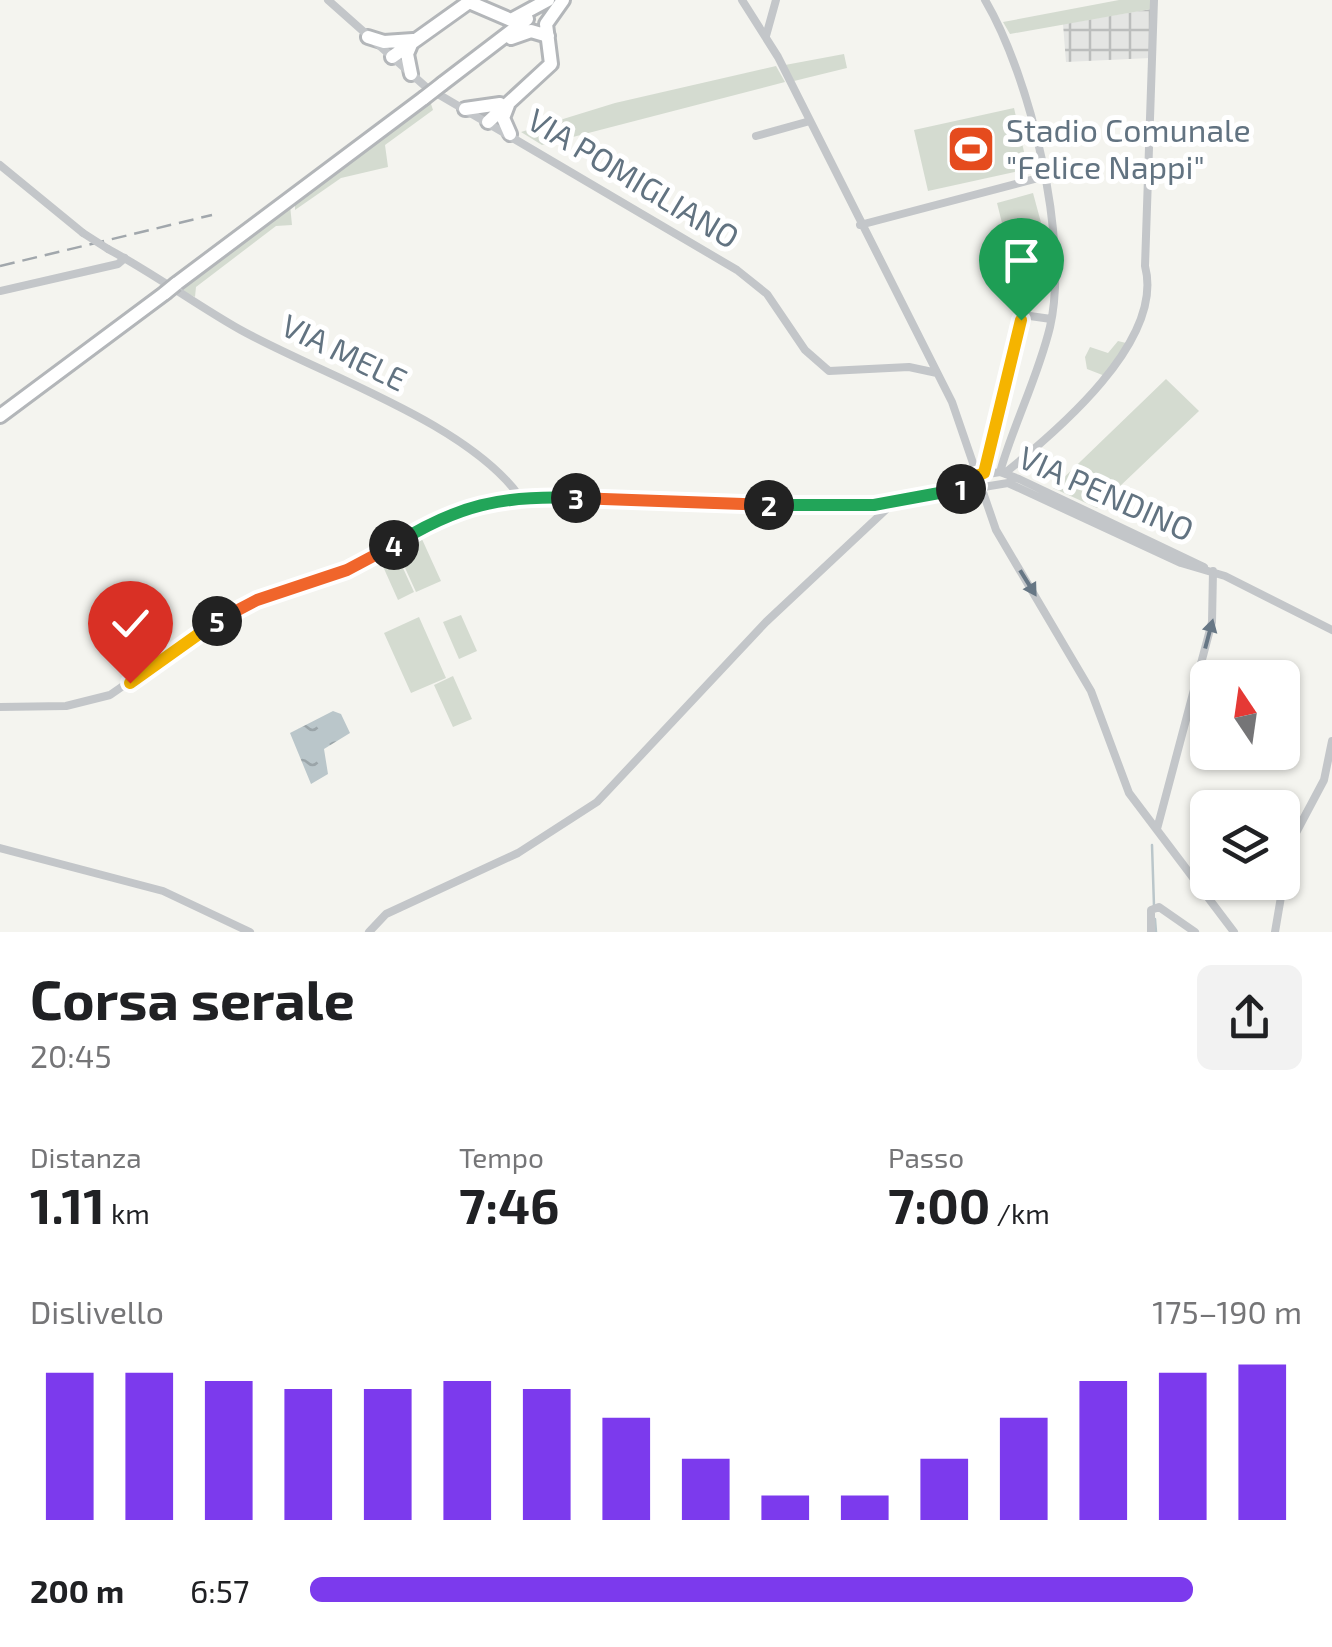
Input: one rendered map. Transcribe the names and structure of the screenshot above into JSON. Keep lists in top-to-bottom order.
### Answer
{
  "streets": {
    "street": ["VIA POMIGLIANO", "VIA MELE", "VIA PENDINO"]
  },
  "places": {
    "sports": ["Stadio Comunale \"Felice Nappi\""]
  },
  "north": "top",
  "page": {
    "pins": [
      "1",
      "3",
      "2",
      "4",
      "5"
    ],
    "heading": ["Corsa serale", "20:45"],
    "stats": [
      ["Distanza", "1.11 km"],
      ["Tempo", "7:46"],
      ["Passo", "7:00 /km"]
    ],
    "chart": ["Dislivello", "175–190 m"],
    "list": [
      {
        "name": "200 m",
        "note": "6:57"
      }
    ]
  }
}
